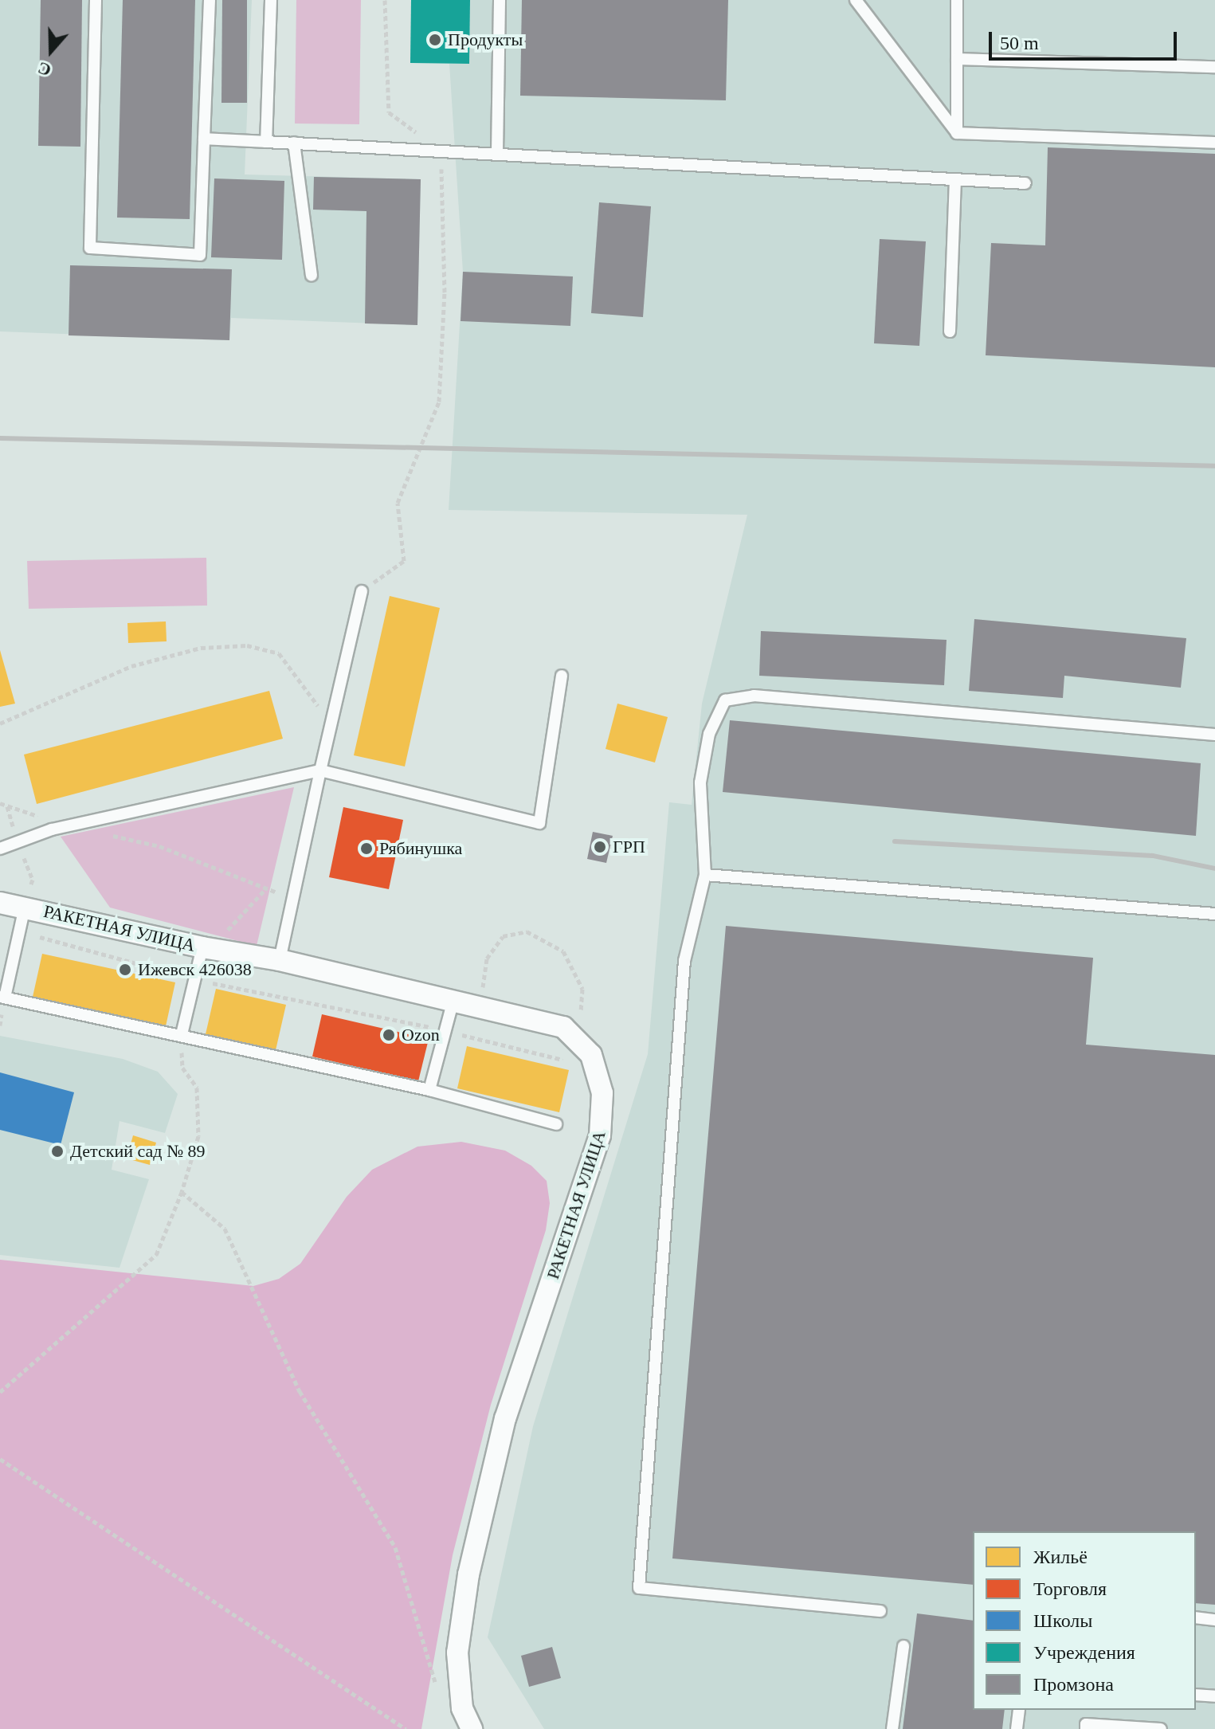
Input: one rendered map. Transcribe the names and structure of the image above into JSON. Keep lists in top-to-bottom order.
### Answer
{
  "streets": {
    "street": ["РАКЕТНАЯ УЛИЦА"]
  },
  "places": [
    "Продукты",
    "ГРП",
    "Рябинушка",
    "Ижевск 426038",
    "Ozon",
    "Детский сад № 89"
  ],
  "legend": [
    "Жильё",
    "Торговля",
    "Школы",
    "Учреждения",
    "Промзона"
  ],
  "scale_bar": "50 m",
  "north": "bottom"
}
